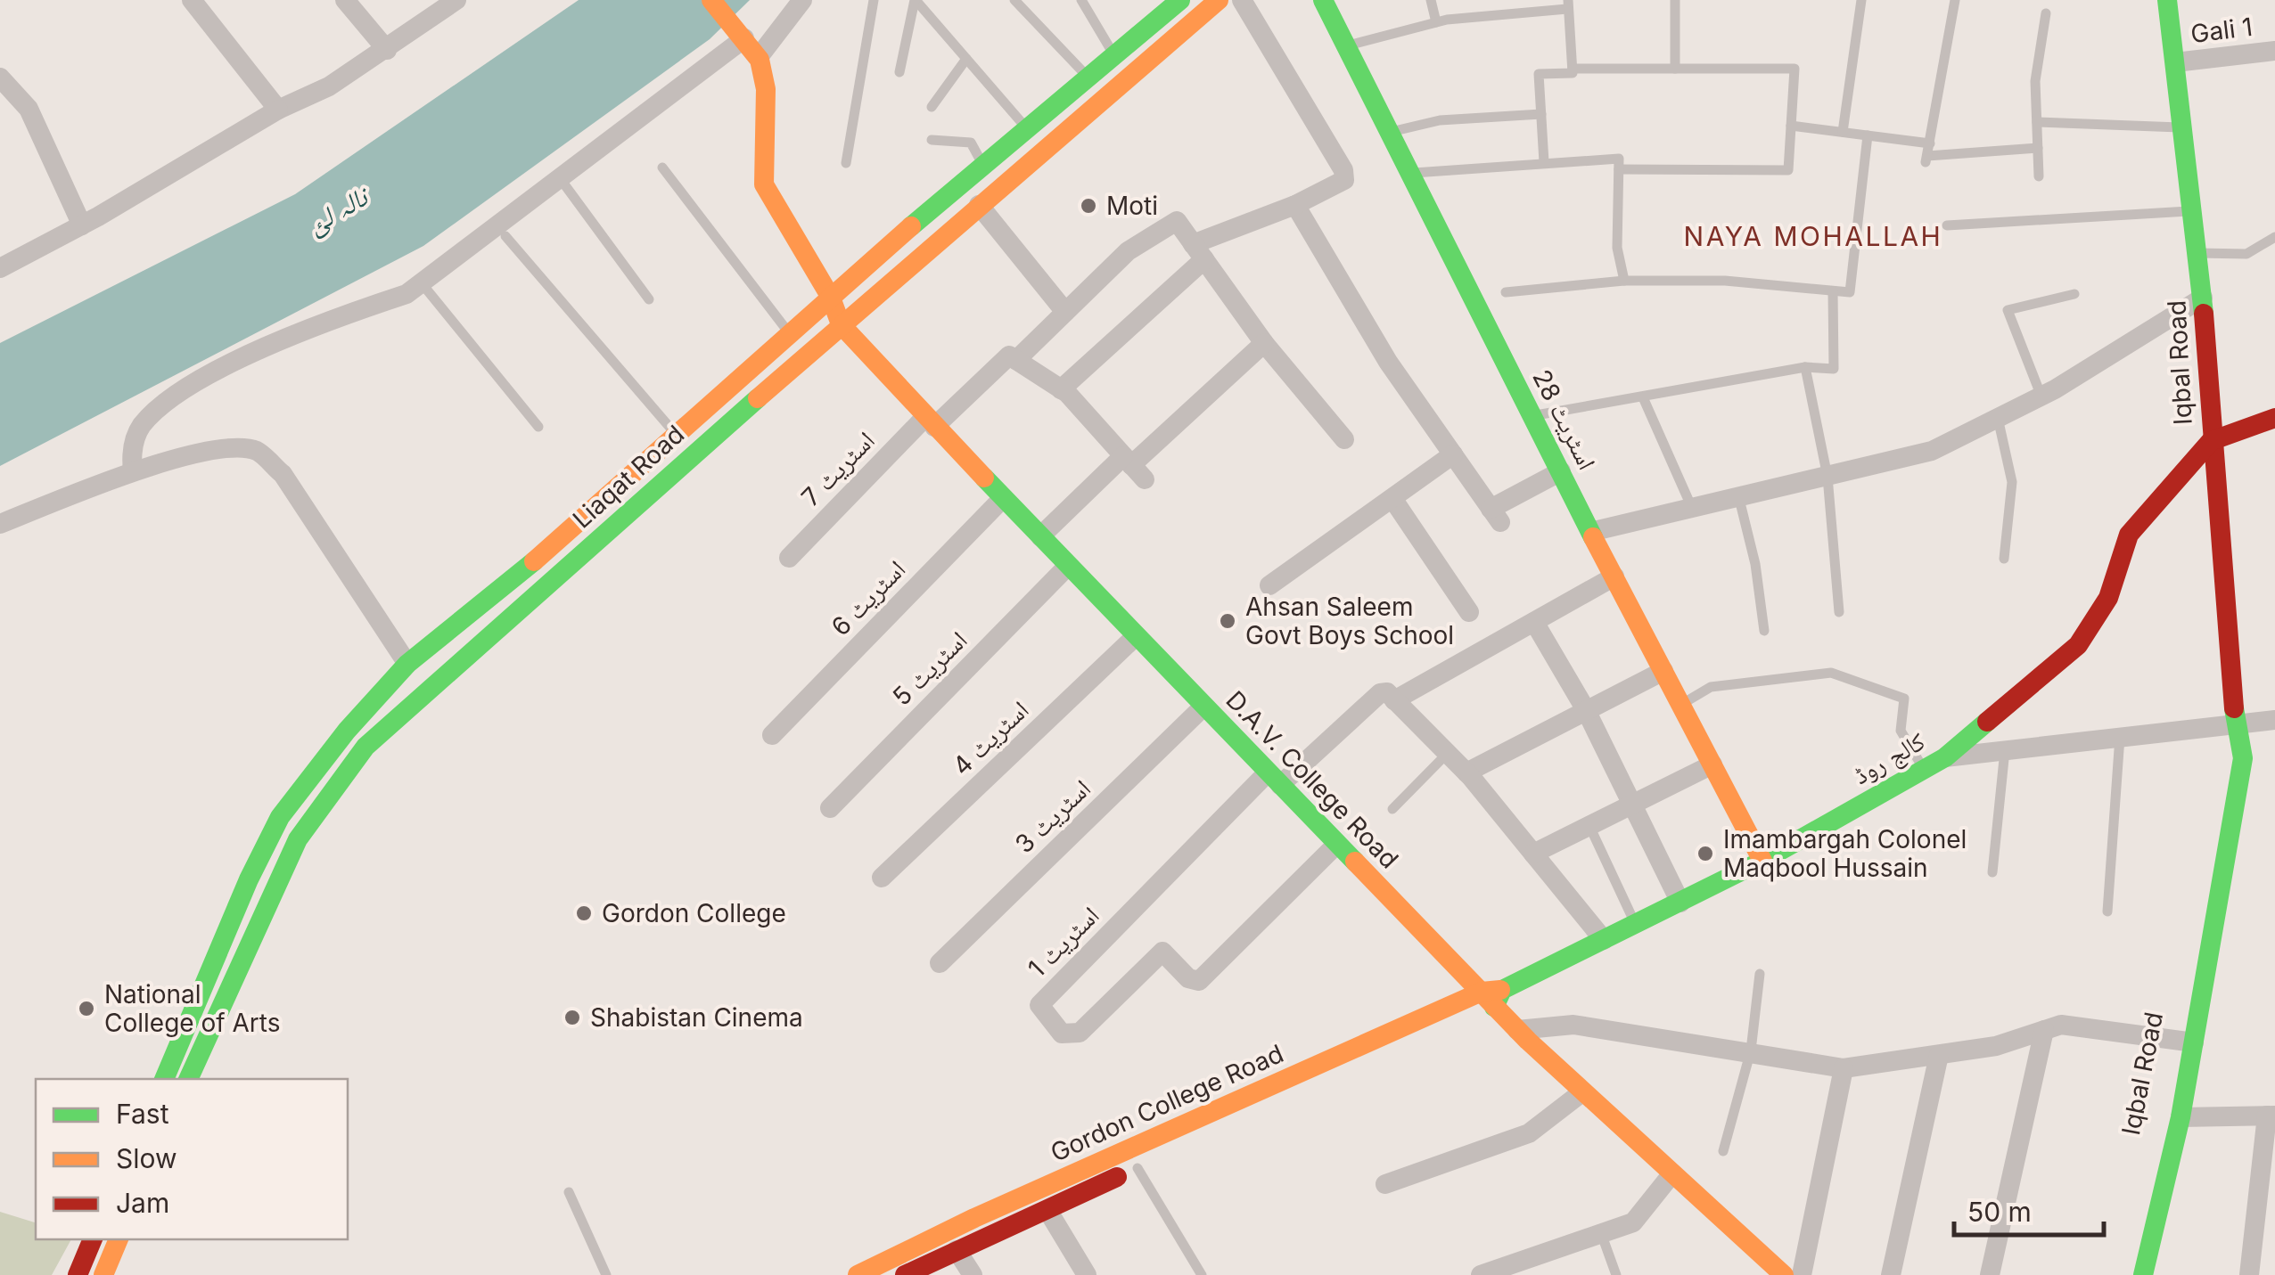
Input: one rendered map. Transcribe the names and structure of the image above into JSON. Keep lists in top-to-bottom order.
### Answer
{
  "streets": {
    "street": [
      "Gali 1",
      "Iqbal Road",
      "اسٹریٹ 28",
      "اسٹریٹ 7",
      "Liaqat Road",
      "اسٹریٹ 6",
      "اسٹریٹ 5",
      "اسٹریٹ 4",
      "کالج روڈ",
      "D.A.V. College Road",
      "اسٹریٹ 3",
      "اسٹریٹ 1",
      "Gordon College Road"
    ]
  },
  "crossings": [
    ["Gali 1", "Iqbal Road"],
    ["Iqbal Road", "کالج روڈ"],
    ["اسٹریٹ 28", "کالج روڈ"],
    ["اسٹریٹ 7", "D.A.V. College Road"],
    ["Liaqat Road", "D.A.V. College Road"],
    ["اسٹریٹ 6", "D.A.V. College Road"],
    ["اسٹریٹ 5", "D.A.V. College Road"],
    ["اسٹریٹ 4", "D.A.V. College Road"],
    ["کالج روڈ", "D.A.V. College Road"],
    ["کالج روڈ", "Gordon College Road"],
    ["D.A.V. College Road", "اسٹریٹ 3"],
    ["D.A.V. College Road", "اسٹریٹ 1"],
    ["D.A.V. College Road", "Gordon College Road"]
  ],
  "districts": ["NAYA MOHALLAH"],
  "water": ["نالہ لئ"],
  "places": [
    "Moti",
    "Ahsan Saleem Govt Boys School",
    "Imambargah Colonel Maqbool Hussain",
    "Gordon College",
    "National College of Arts",
    "Shabistan Cinema"
  ],
  "legend": ["Fast", "Slow", "Jam"],
  "scale_bar": "50 m"
}
